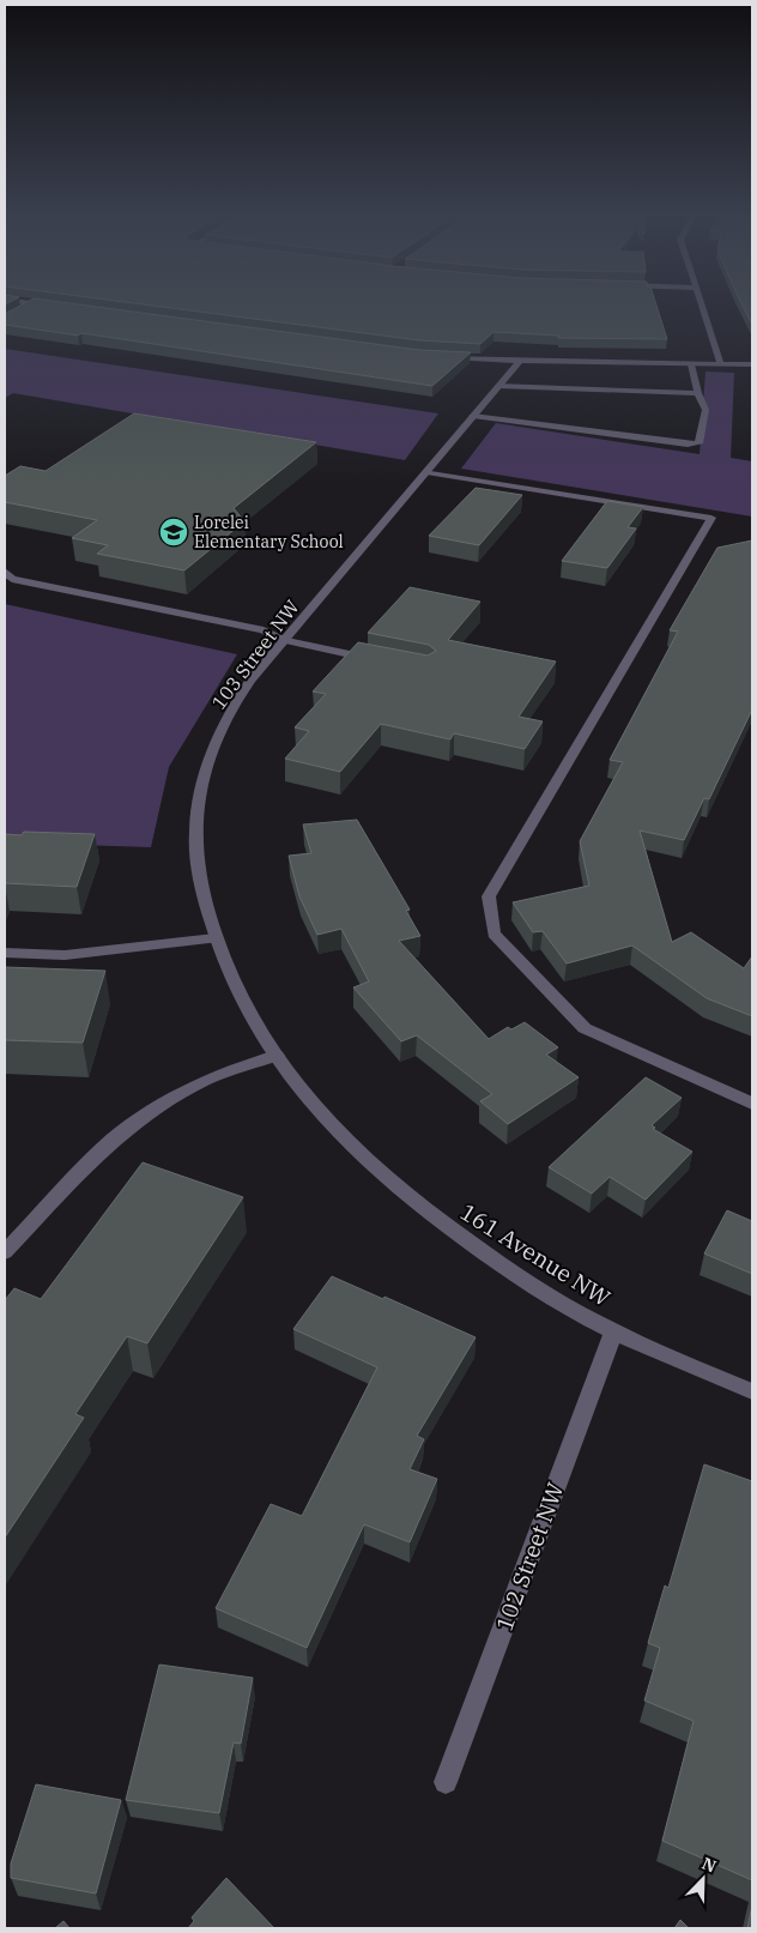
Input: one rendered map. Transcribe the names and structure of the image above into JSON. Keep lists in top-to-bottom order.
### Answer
{
  "streets": {
    "street": ["103 Street NW", "161 Avenue NW", "102 Street NW"]
  },
  "crossings": [
    ["103 Street NW", "161 Avenue NW"],
    ["161 Avenue NW", "102 Street NW"]
  ],
  "places": {
    "school or university": ["Lorelei Elementary School"]
  },
  "north": "top right"
}
